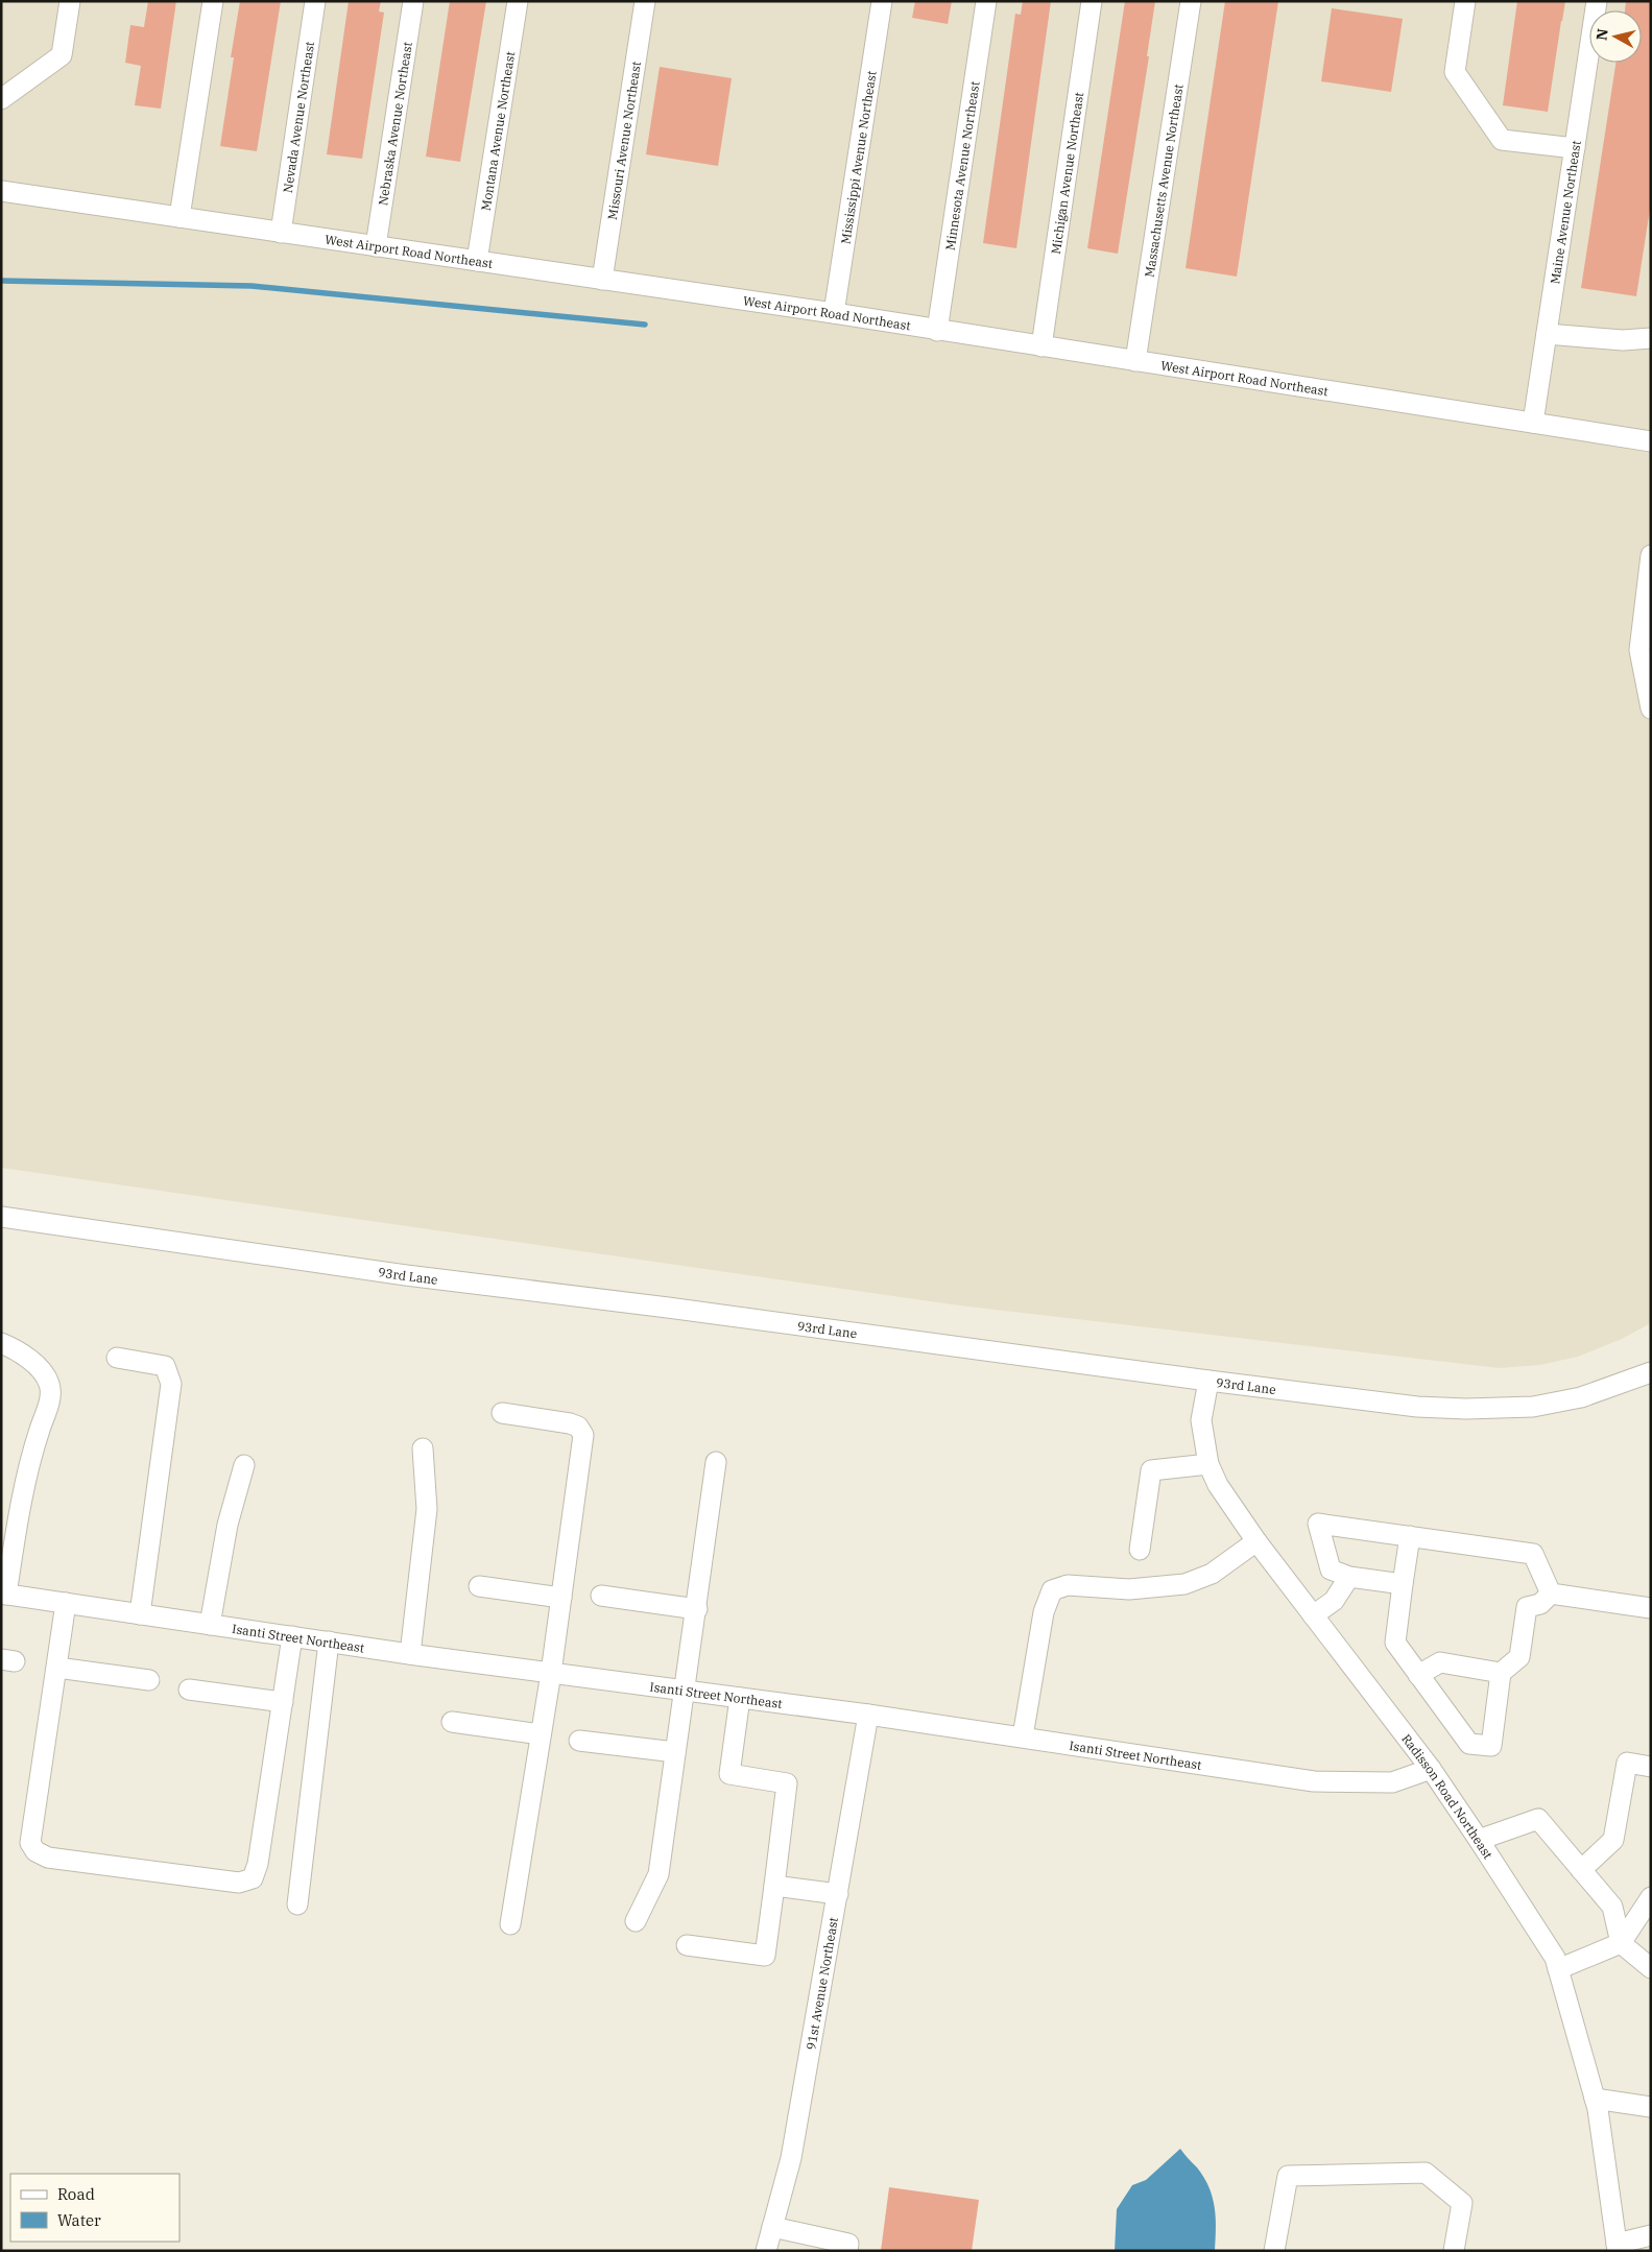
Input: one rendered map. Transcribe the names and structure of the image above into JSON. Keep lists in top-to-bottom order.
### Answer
{
  "streets": {
    "street": [
      "Nevada Avenue Northeast",
      "Nebraska Avenue Northeast",
      "Montana Avenue Northeast",
      "Missouri Avenue Northeast",
      "Mississippi Avenue Northeast",
      "Minnesota Avenue Northeast",
      "Michigan Avenue Northeast",
      "Massachusetts Avenue Northeast",
      "Maine Avenue Northeast",
      "West Airport Road Northeast",
      "93rd Lane",
      "Isanti Street Northeast",
      "Radisson Road Northeast",
      "91st Avenue Northeast"
    ]
  },
  "crossings": [
    ["Nevada Avenue Northeast", "West Airport Road Northeast"],
    ["Nebraska Avenue Northeast", "West Airport Road Northeast"],
    ["Montana Avenue Northeast", "West Airport Road Northeast"],
    ["Missouri Avenue Northeast", "West Airport Road Northeast"],
    ["Mississippi Avenue Northeast", "West Airport Road Northeast"],
    ["Minnesota Avenue Northeast", "West Airport Road Northeast"],
    ["Michigan Avenue Northeast", "West Airport Road Northeast"],
    ["Massachusetts Avenue Northeast", "West Airport Road Northeast"],
    ["Maine Avenue Northeast", "West Airport Road Northeast"],
    ["93rd Lane", "Radisson Road Northeast"],
    ["Isanti Street Northeast", "Radisson Road Northeast"],
    ["Isanti Street Northeast", "91st Avenue Northeast"]
  ],
  "legend": ["Road", "Water"],
  "north": "left"
}
